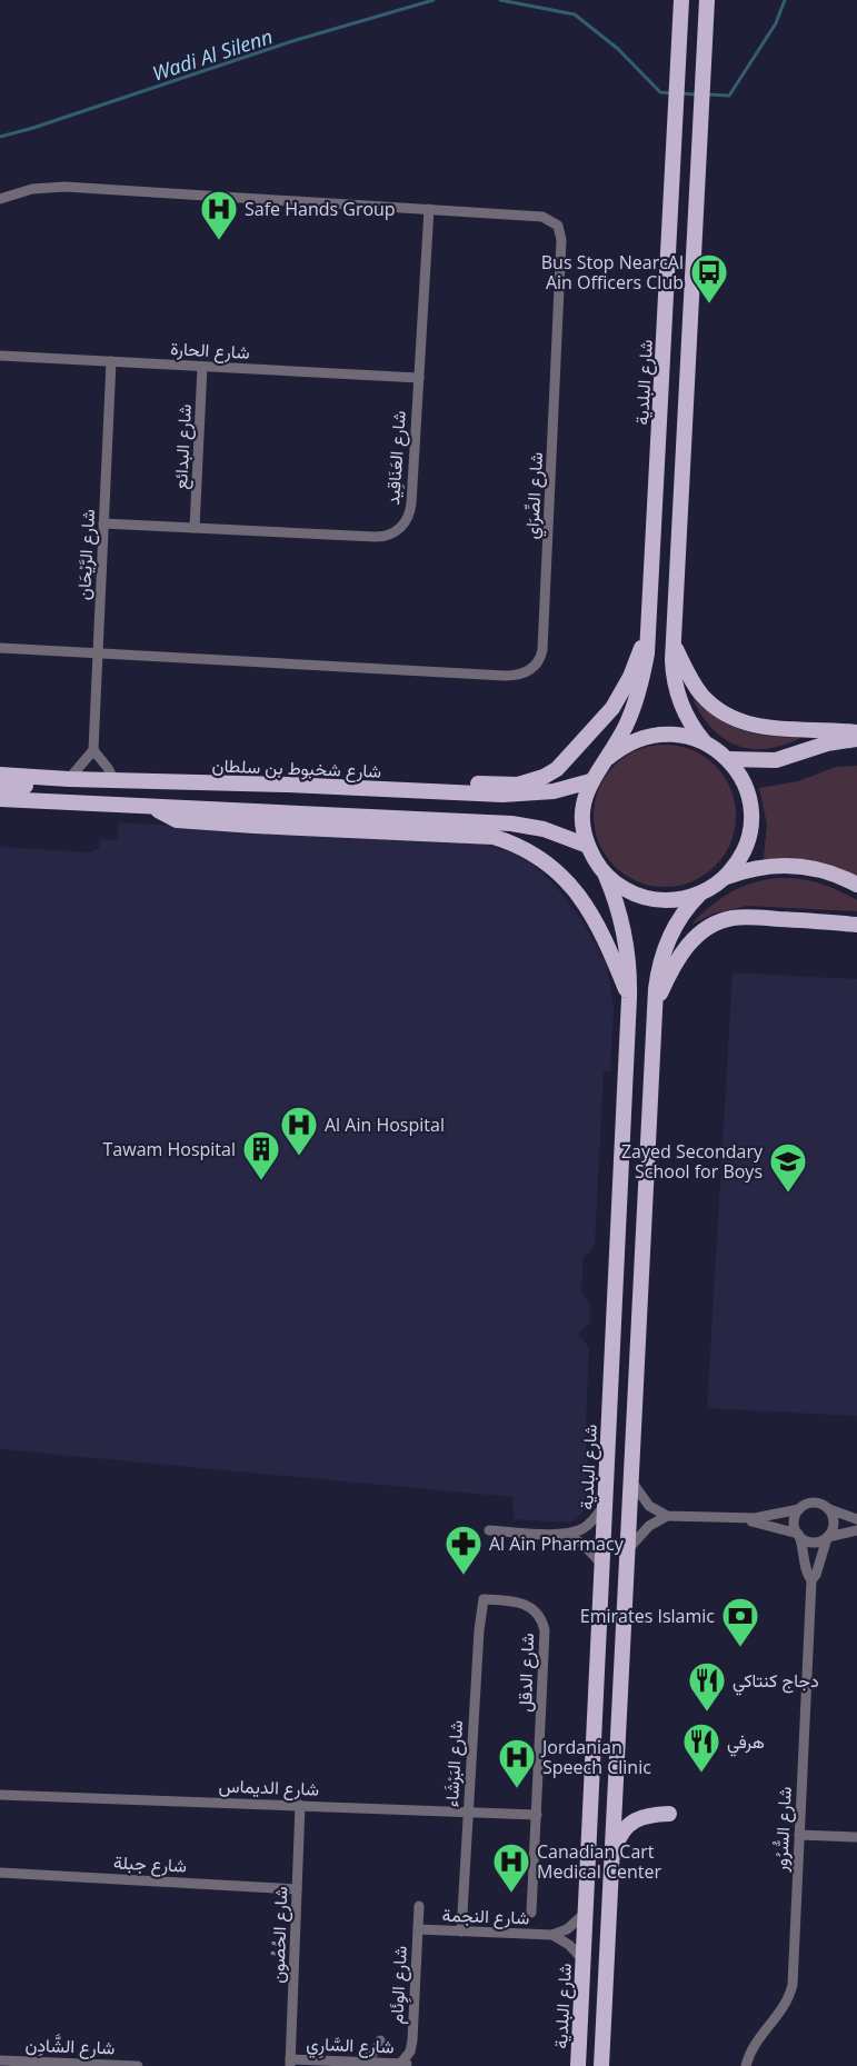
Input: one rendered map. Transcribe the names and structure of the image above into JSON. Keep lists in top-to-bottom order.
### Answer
{
  "streets": {
    "main road": ["شارع البلدية", "شارع شخبوط بن سلطان"],
    "street": [
      "شارع الحارة",
      "شارع البدائع",
      "شارع العَنَاقِيد",
      "شارع الصِّرَاي",
      "شارع الرَّيْحَان",
      "شارع الدقل",
      "شارع البَرْشَاء",
      "شارع الديماس",
      "شارع السُّرُور",
      "شارع جبلة",
      "شارع النجمة",
      "شارع الحُصُون",
      "شارع الوِئَام",
      "شارع السَّارِي",
      "شارع الشَّادِن"
    ]
  },
  "crossings": [
    ["شارع الحارة", "شارع البدائع"],
    ["شارع الحارة", "شارع العَنَاقِيد"],
    ["شارع الحارة", "شارع الرَّيْحَان"],
    ["شارع البلدية", "شارع شخبوط بن سلطان"],
    ["شارع البلدية", "شارع النجمة"],
    ["شارع البدائع", "شارع العَنَاقِيد"],
    ["شارع العَنَاقِيد", "شارع الصِّرَاي"],
    ["شارع العَنَاقِيد", "شارع الرَّيْحَان"],
    ["شارع الصِّرَاي", "شارع الرَّيْحَان"],
    ["شارع الدقل", "شارع البَرْشَاء"],
    ["شارع الدقل", "شارع الديماس"],
    ["شارع البَرْشَاء", "شارع الديماس"],
    ["شارع البَرْشَاء", "شارع النجمة"],
    ["شارع الديماس", "شارع الحُصُون"],
    ["شارع جبلة", "شارع الحُصُون"],
    ["شارع النجمة", "شارع الوِئَام"],
    ["شارع الحُصُون", "شارع السَّارِي"],
    ["شارع الوِئَام", "شارع السَّارِي"]
  ],
  "water": ["Wadi Al Silenn"],
  "places": {
    "hospital": [
      "Safe Hands Group",
      "Al Ain Hospital",
      "Jordanian Speech Clinic",
      "Canadian Cart Medical Center"
    ],
    "bus stop": ["Bus Stop NearcAl Ain Officers Club"],
    "building": ["Tawam Hospital"],
    "school or university": ["Zayed Secondary School for Boys"],
    "pharmacy": ["Al Ain Pharmacy"],
    "bank": ["Emirates Islamic"],
    "restaurant": ["دجاج كنتاكي", "هرفي"]
  }
}
